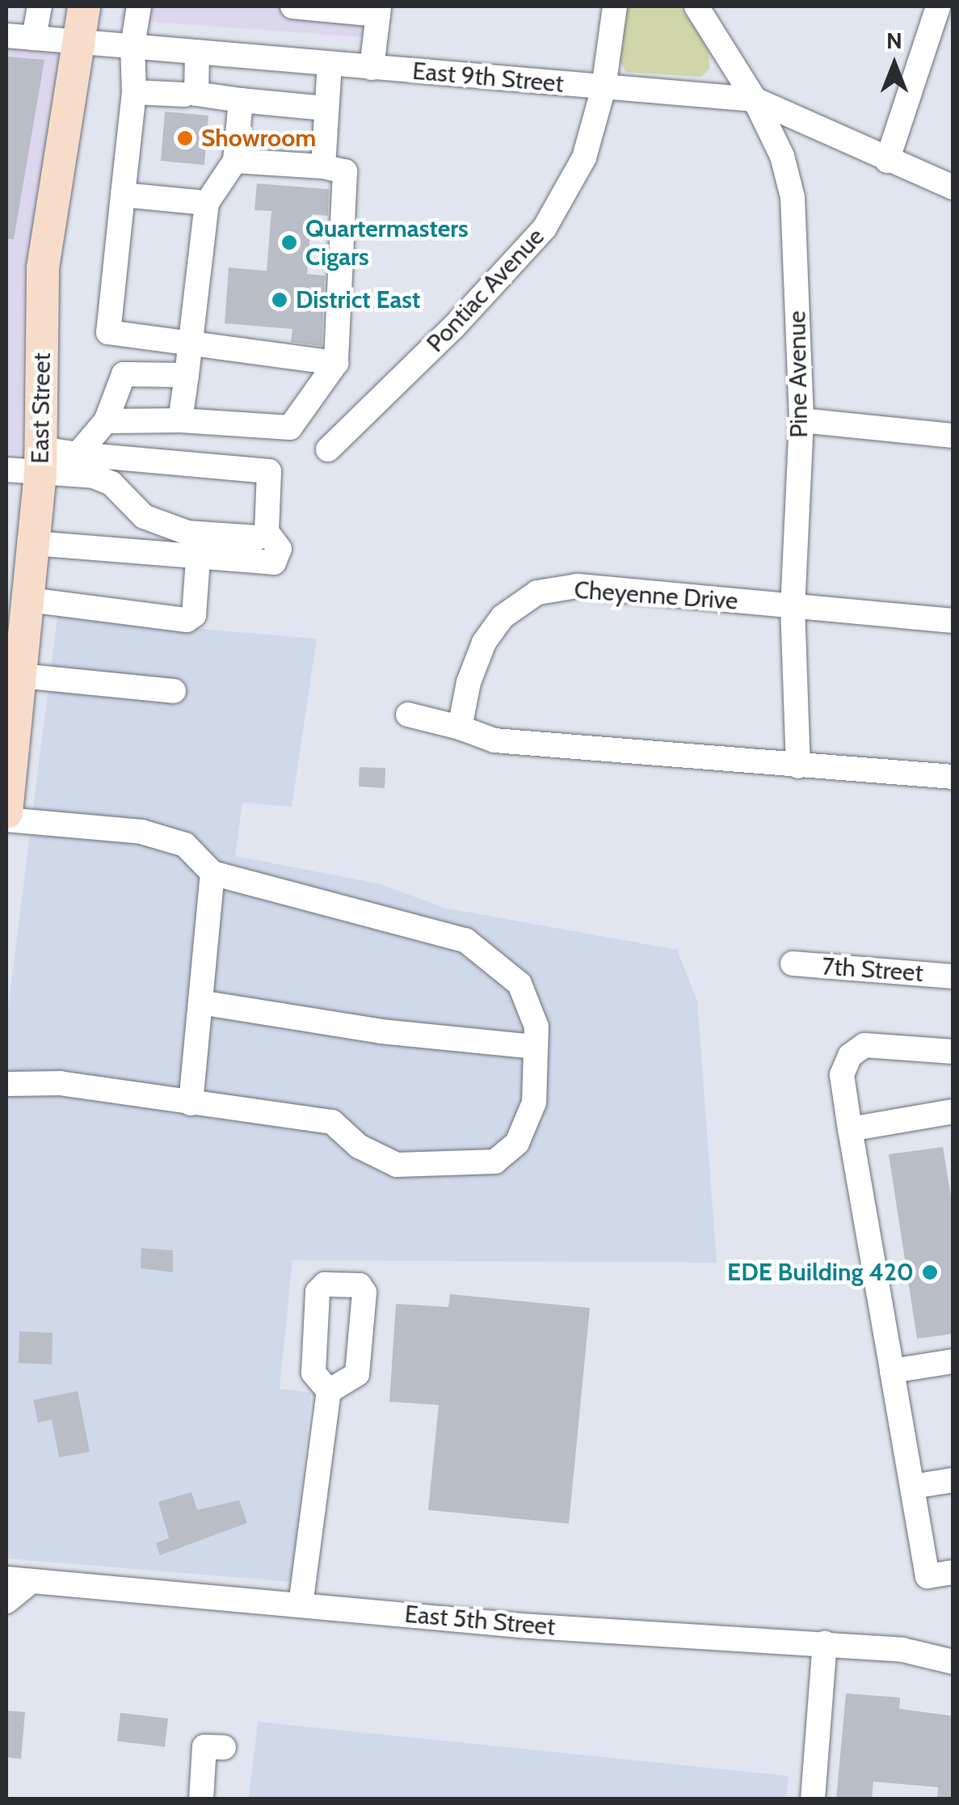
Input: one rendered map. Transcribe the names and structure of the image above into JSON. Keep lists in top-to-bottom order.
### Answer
{
  "streets": {
    "main road": ["East Street"],
    "street": [
      "East 9th Street",
      "Pontiac Avenue",
      "Pine Avenue",
      "Cheyenne Drive",
      "7th Street",
      "East 5th Street"
    ]
  },
  "crossings": [
    ["East 9th Street", "Pontiac Avenue"],
    ["East 9th Street", "Pine Avenue"],
    ["East 9th Street", "East Street"],
    ["Pine Avenue", "Cheyenne Drive"]
  ],
  "places": [
    "Showroom",
    "Quartermasters Cigars",
    "District East",
    "EDE Building 420"
  ],
  "north": "top"
}
